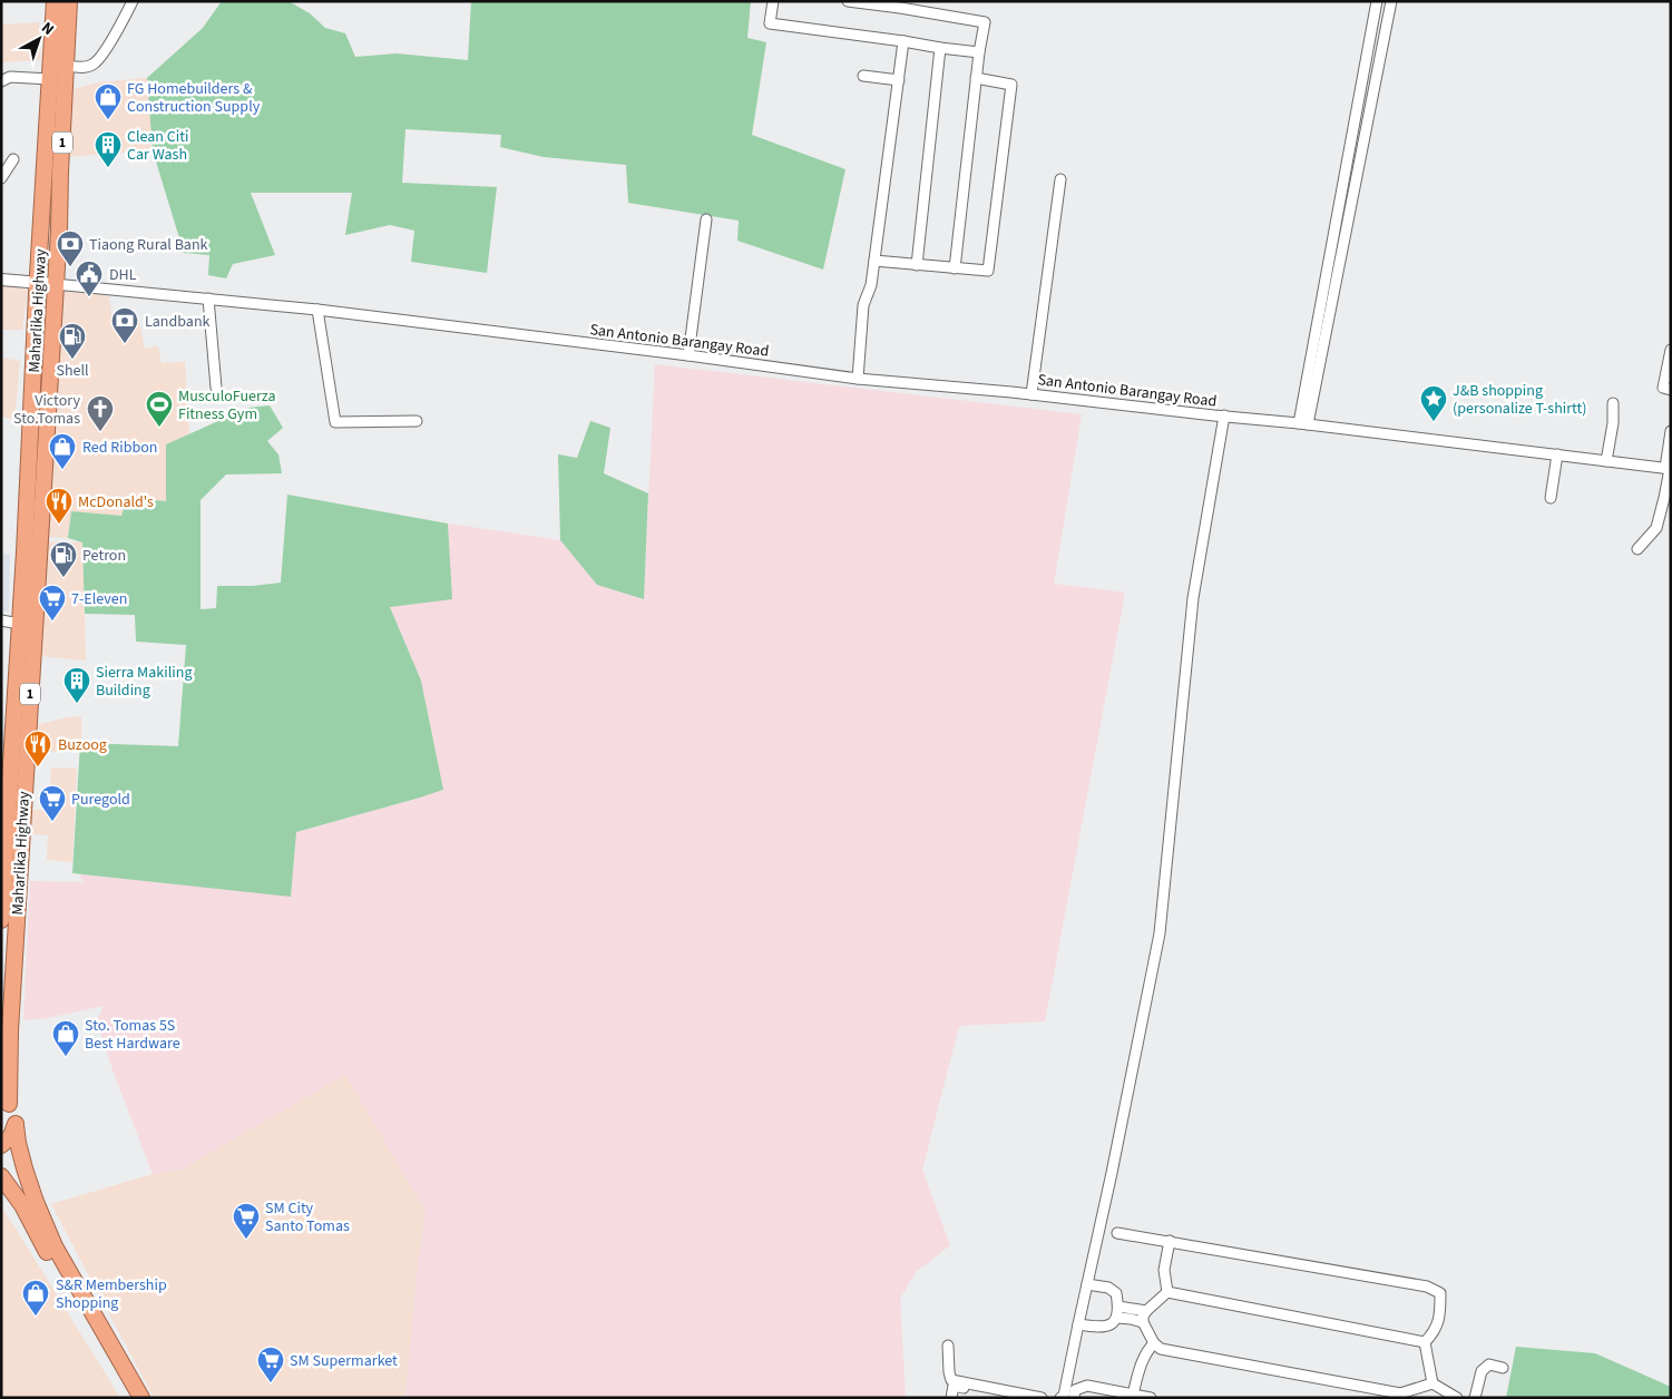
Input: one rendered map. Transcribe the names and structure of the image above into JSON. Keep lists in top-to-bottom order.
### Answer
{
  "streets": {
    "highway": ["1", "Maharlika Highway"],
    "street": ["San Antonio Barangay Road"]
  },
  "crossings": [
    ["1", "Maharlika Highway"],
    ["Maharlika Highway", "San Antonio Barangay Road"]
  ],
  "places": {
    "shop": [
      "FG Homebuilders & Construction Supply",
      "Red Ribbon",
      "Sto. Tomas 5S Best Hardware",
      "S&R Membership Shopping"
    ],
    "building": ["Clean Citi Car Wash", "Sierra Makiling Building"],
    "bank": ["Tiaong Rural Bank", "Landbank"],
    "public building": ["DHL"],
    "fuel station": ["Shell", "Petron"],
    "place": ["J&B shopping (personalize T-shirtt)"],
    "sports": ["MusculoFuerza Fitness Gym"],
    "church": ["Victory Sto.Tomas"],
    "restaurant": ["McDonald's", "Buzoog"],
    "supermarket": [
      "7-Eleven",
      "Puregold",
      "SM City Santo Tomas",
      "SM Supermarket"
    ]
  },
  "north": "top right"
}
